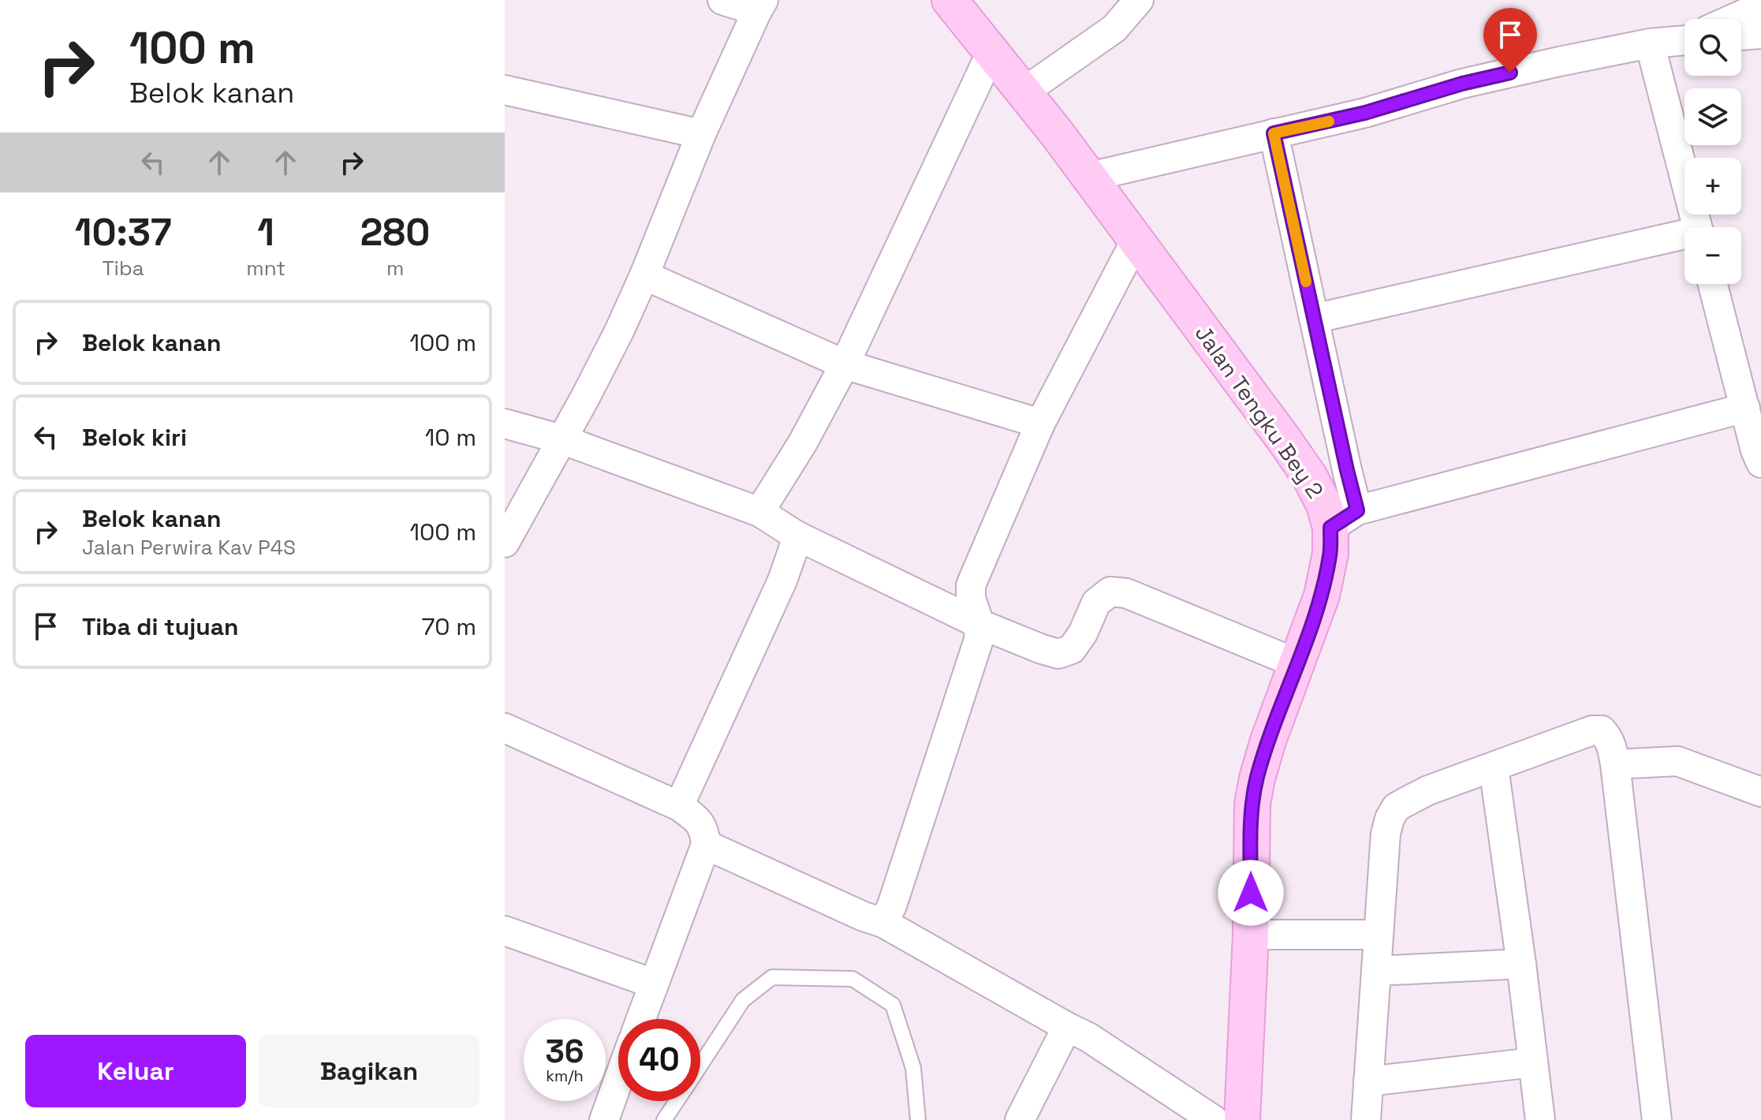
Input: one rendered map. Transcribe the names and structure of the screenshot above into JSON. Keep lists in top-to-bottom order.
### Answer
{
  "streets": {
    "street": ["Jalan Tengku Bey 2"]
  },
  "page": {
    "turn": ["100 m", "Belok kanan"],
    "map_buttons": ["+", "−"],
    "eta": [
      "10:37",
      "Tiba",
      "1",
      "mnt",
      "280",
      "m"
    ],
    "list": [
      {
        "name": "Belok kanan",
        "value": "100 m"
      },
      {
        "name": "Belok kiri",
        "value": "10 m"
      },
      {
        "name": "Belok kanan",
        "note": "Jalan Perwira Kav P4S",
        "value": "100 m"
      },
      {
        "name": "Tiba di tujuan",
        "value": "70 m"
      }
    ],
    "speed": "36 km/h",
    "limit": "40",
    "buttons": ["Keluar", "Bagikan"]
  }
}
